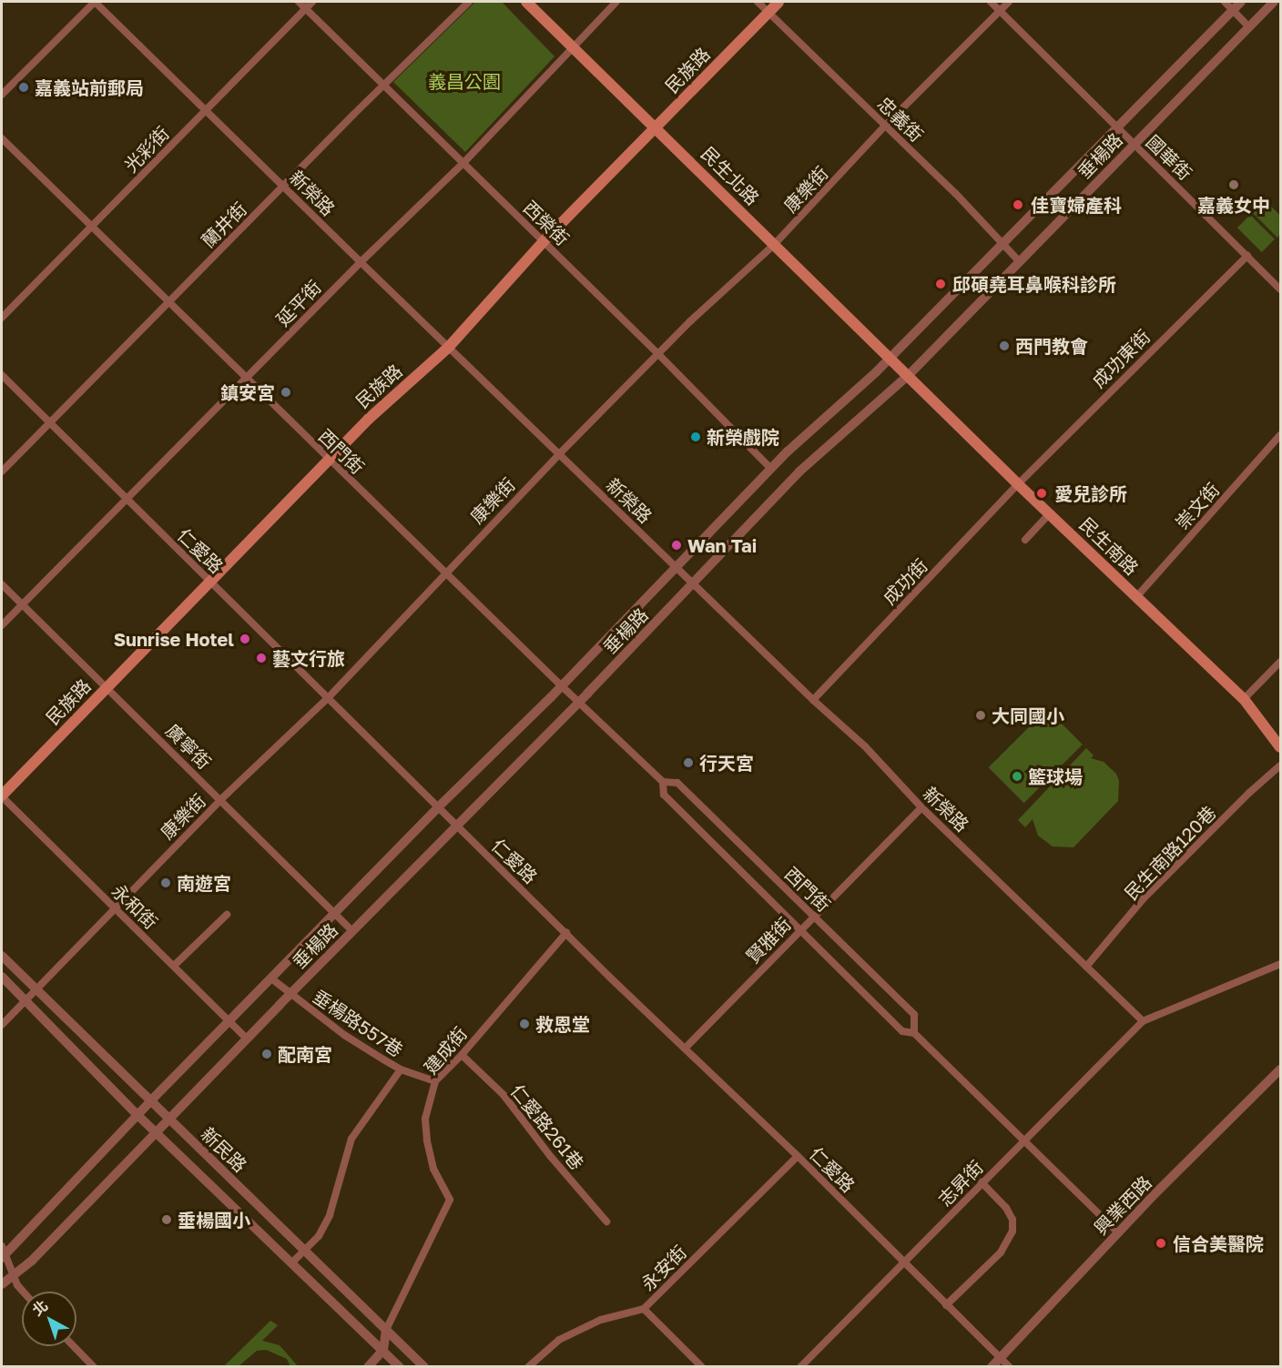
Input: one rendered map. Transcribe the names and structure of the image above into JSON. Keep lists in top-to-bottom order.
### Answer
{
  "streets": {
    "main road": ["民族路", "民生北路", "民生南路"],
    "street": [
      "忠義街",
      "光彩街",
      "垂楊路",
      "國華街",
      "康樂街",
      "新榮路",
      "西榮街",
      "蘭井街",
      "延平街",
      "成功東街",
      "西門街",
      "崇文街",
      "仁愛路",
      "成功街",
      "廣寧街",
      "民生南路120巷",
      "永和街",
      "賢雅街",
      "垂楊路557巷",
      "建成街",
      "仁愛路261巷",
      "新民路",
      "志昇街",
      "興業西路",
      "永安街"
    ]
  },
  "crossings": [
    ["民族路", "忠義街"],
    ["民族路", "民生北路"],
    ["民族路", "新榮路"],
    ["民族路", "西榮街"],
    ["民族路", "西門街"],
    ["民族路", "仁愛路"],
    ["民族路", "廣寧街"],
    ["民族路", "永和街"],
    ["忠義街", "垂楊路"],
    ["忠義街", "康樂街"],
    ["光彩街", "新榮路"],
    ["光彩街", "西榮街"],
    ["光彩街", "西門街"],
    ["垂楊路", "國華街"],
    ["垂楊路", "民生北路"],
    ["垂楊路", "新榮路"],
    ["垂楊路", "西榮街"],
    ["垂楊路", "西門街"],
    ["垂楊路", "民生南路"],
    ["垂楊路", "仁愛路"],
    ["垂楊路", "廣寧街"],
    ["垂楊路", "永和街"],
    ["垂楊路", "垂楊路557巷"],
    ["垂楊路", "新民路"],
    ["國華街", "康樂街"],
    ["國華街", "成功東街"],
    ["民生北路", "康樂街"],
    ["民生北路", "延平街"],
    ["民生北路", "民生南路"],
    ["康樂街", "新榮路"],
    ["康樂街", "西榮街"],
    ["康樂街", "西門街"],
    ["康樂街", "仁愛路"],
    ["康樂街", "廣寧街"],
    ["康樂街", "永和街"],
    ["康樂街", "新民路"],
    ["新榮路", "蘭井街"],
    ["新榮路", "延平街"],
    ["新榮路", "成功街"],
    ["新榮路", "民生南路120巷"],
    ["新榮路", "賢雅街"],
    ["新榮路", "志昇街"],
    ["西榮街", "蘭井街"],
    ["西榮街", "延平街"],
    ["蘭井街", "西門街"],
    ["蘭井街", "仁愛路"],
    ["延平街", "西門街"],
    ["延平街", "仁愛路"],
    ["延平街", "廣寧街"],
    ["成功東街", "民生南路"],
    ["成功東街", "成功街"],
    ["西門街", "賢雅街"],
    ["西門街", "志昇街"],
    ["西門街", "興業西路"],
    ["崇文街", "民生南路"],
    ["民生南路", "成功街"],
    ["仁愛路", "賢雅街"],
    ["仁愛路", "建成街"],
    ["仁愛路", "志昇街"],
    ["仁愛路", "興業西路"],
    ["仁愛路", "永安街"],
    ["垂楊路557巷", "建成街"],
    ["建成街", "仁愛路261巷"],
    ["建成街", "新民路"]
  ],
  "parks": ["義昌公園"],
  "places": [
    "嘉義站前郵局",
    "嘉義女中",
    "佳寶婦產科",
    "邱碩堯耳鼻喉科診所",
    "西門教會",
    "鎮安宮",
    "新榮戲院",
    "愛兒診所",
    "Wan Tai",
    "Sunrise Hotel",
    "藝文行旅",
    "大同國小",
    "行天宮",
    "籃球場",
    "南遊宮",
    "救恩堂",
    "配南宮",
    "垂楊國小",
    "信合美醫院"
  ],
  "north": "top left"
}
